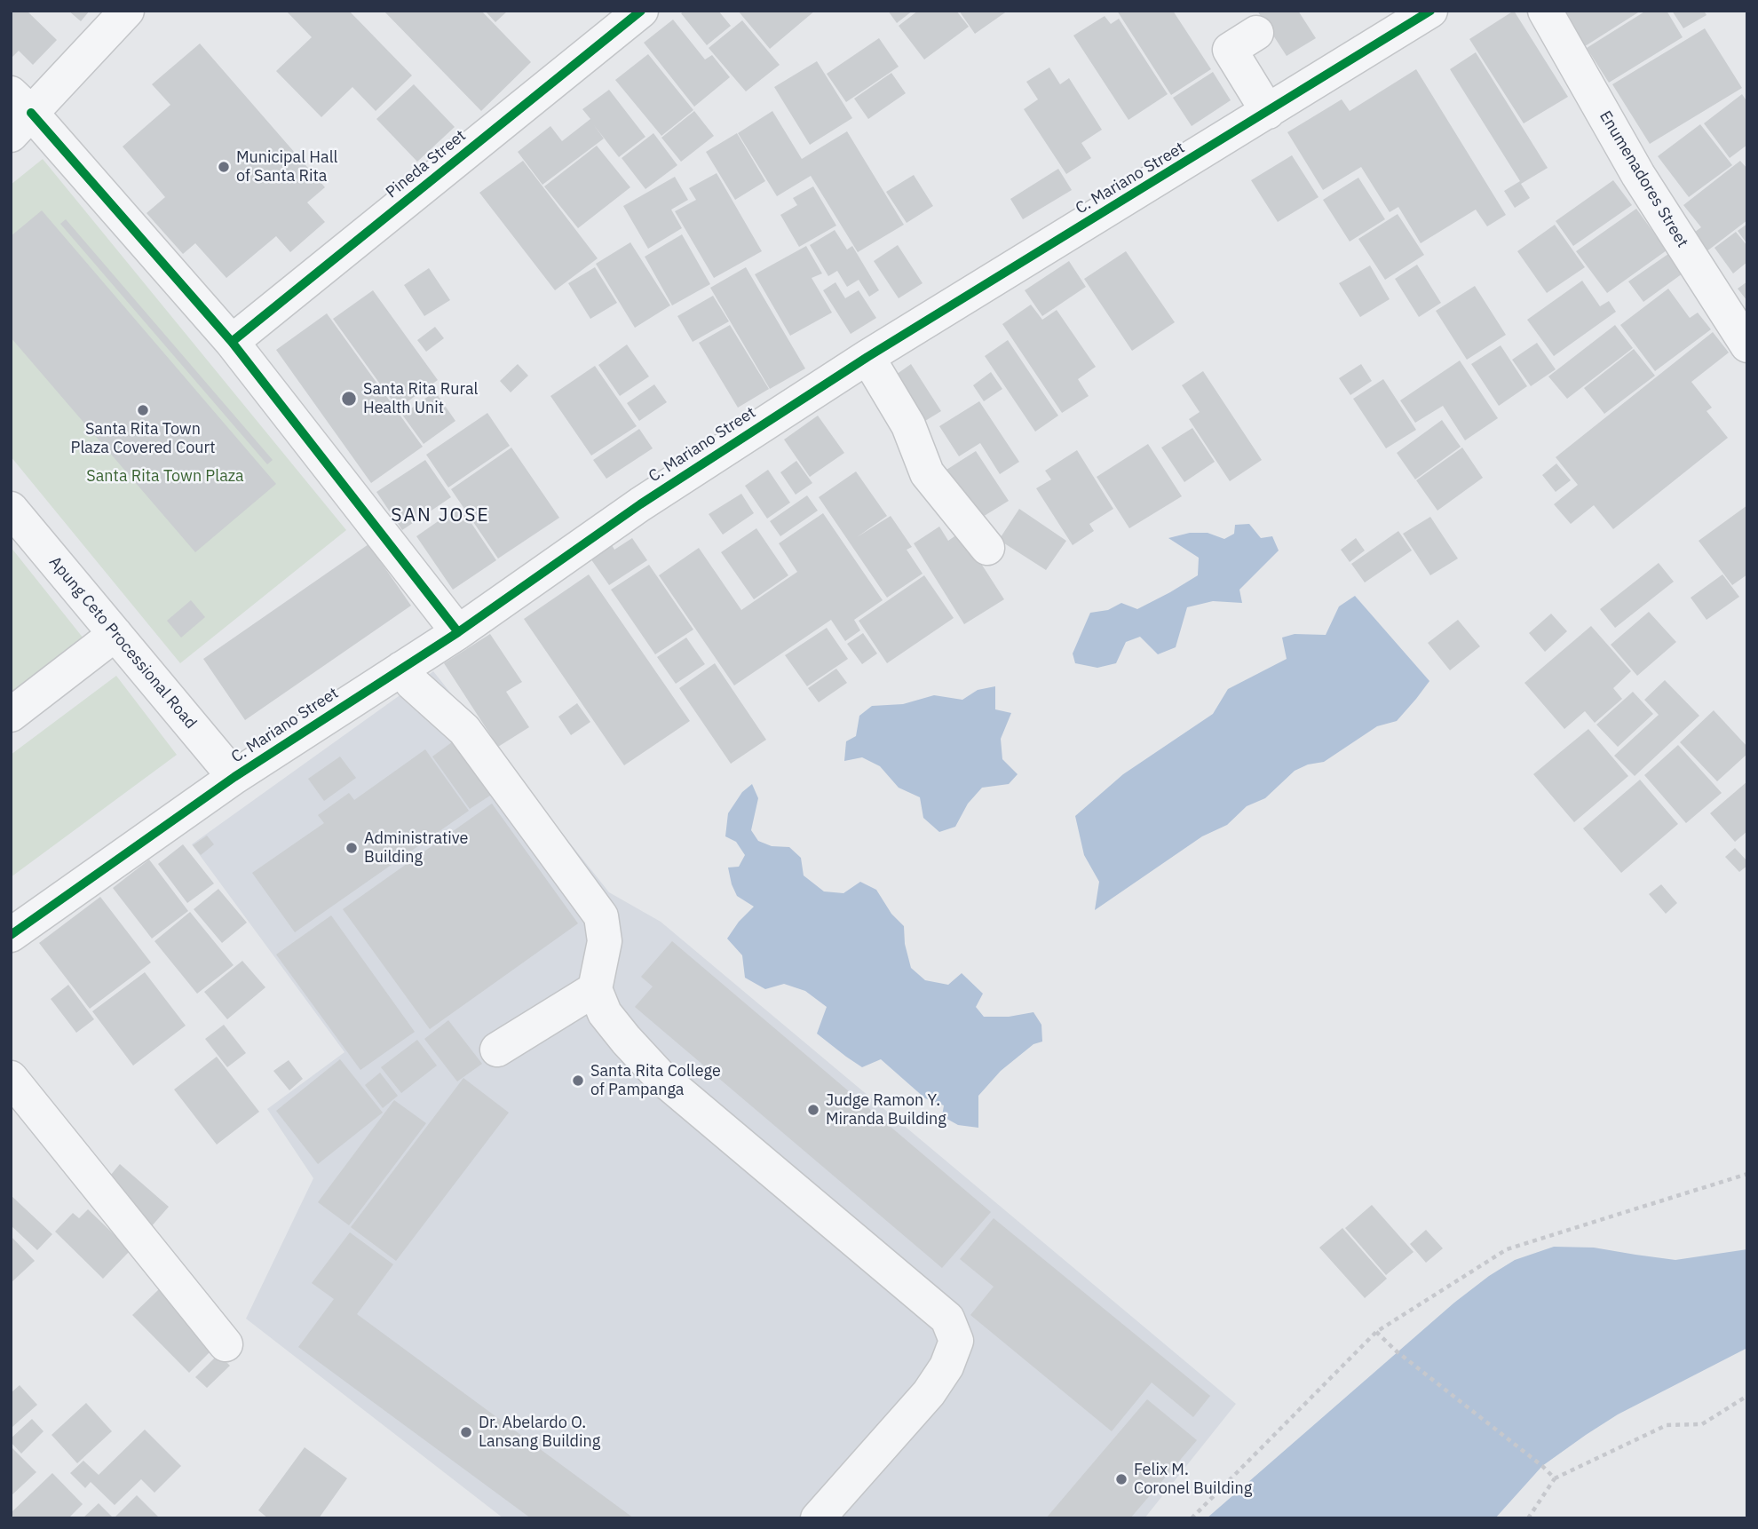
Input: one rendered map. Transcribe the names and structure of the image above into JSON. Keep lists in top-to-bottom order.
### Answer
{
  "streets": {
    "street": [
      "Pineda Street",
      "C. Mariano Street",
      "Enumenadores Street",
      "Apung Ceto Processional Road"
    ]
  },
  "crossings": [
    ["C. Mariano Street", "Apung Ceto Processional Road"]
  ],
  "districts": ["SAN JOSE"],
  "parks": ["Santa Rita Town Plaza"],
  "places": [
    "Municipal Hall of Santa Rita",
    "Santa Rita Rural Health Unit",
    "Santa Rita Town Plaza Covered Court",
    "Administrative Building",
    "Santa Rita College of Pampanga",
    "Judge Ramon Y. Miranda Building",
    "Dr. Abelardo O. Lansang Building",
    "Felix M. Coronel Building"
  ]
}
